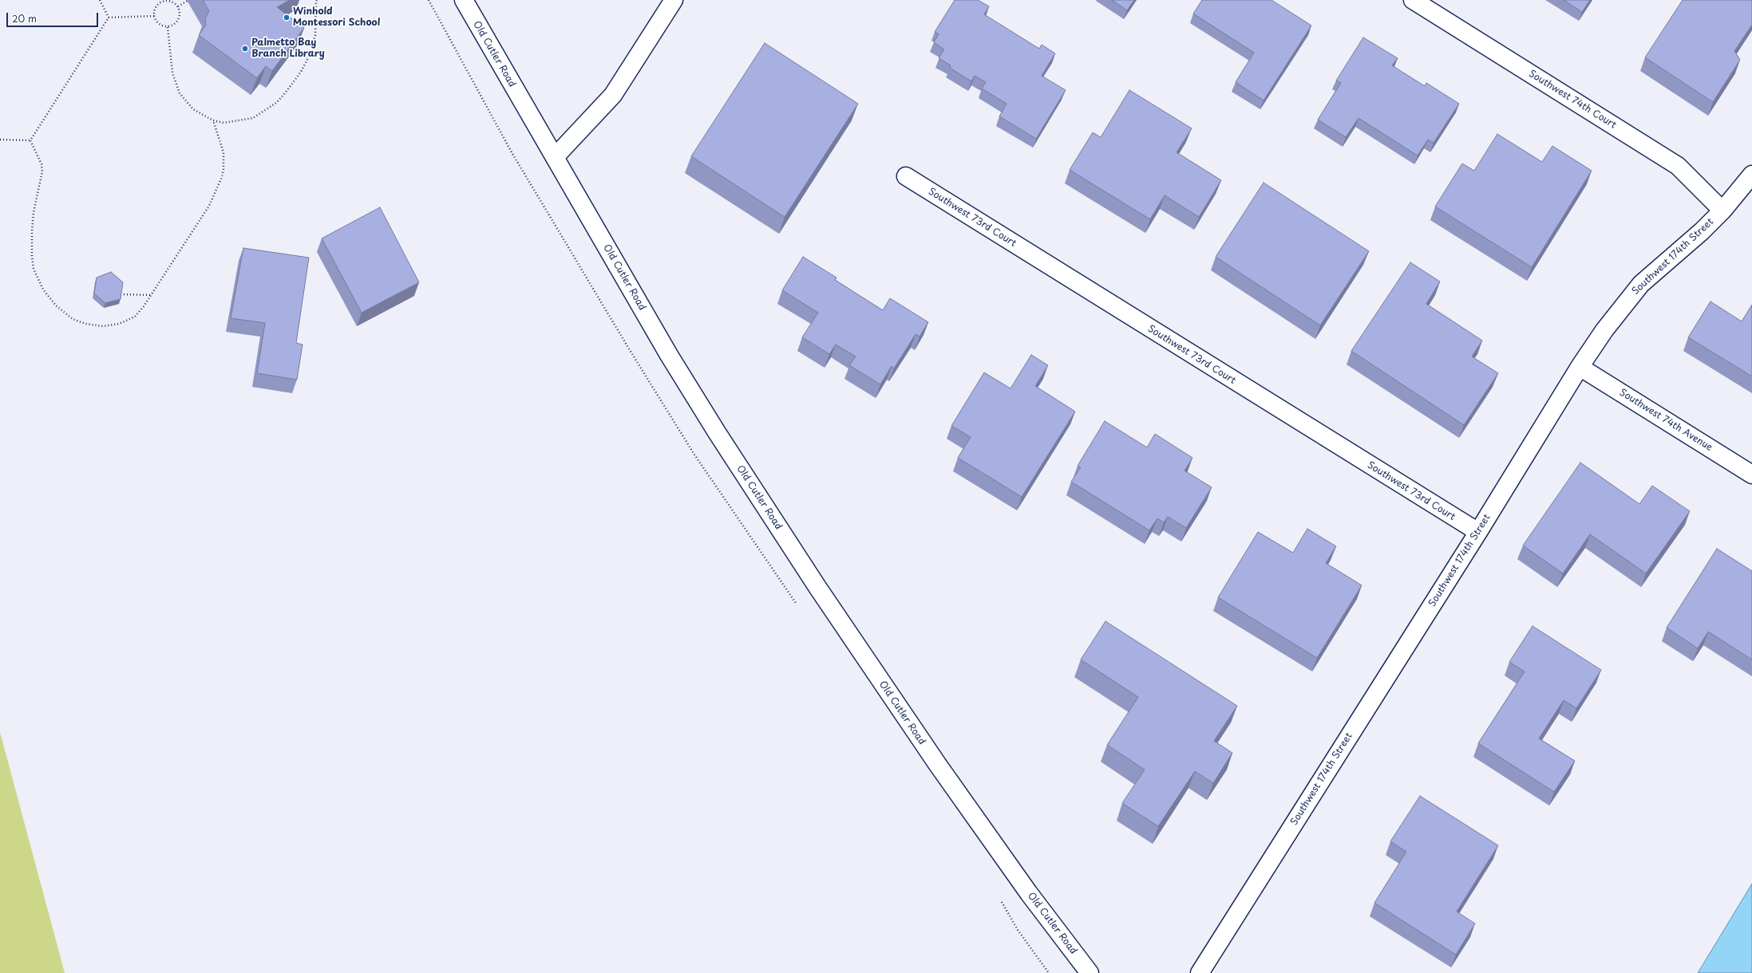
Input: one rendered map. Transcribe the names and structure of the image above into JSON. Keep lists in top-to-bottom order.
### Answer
{
  "streets": {
    "street": [
      "Old Cutler Road",
      "Southwest 74th Court",
      "Southwest 73rd Court",
      "Southwest 174th Street",
      "Southwest 74th Avenue"
    ]
  },
  "crossings": [
    ["Southwest 74th Court", "Southwest 174th Street"],
    ["Southwest 73rd Court", "Southwest 174th Street"],
    ["Southwest 174th Street", "Southwest 74th Avenue"]
  ],
  "places": ["Winhold Montessori School", "Palmetto Bay Branch Library"],
  "scale_bar": "20 m"
}
